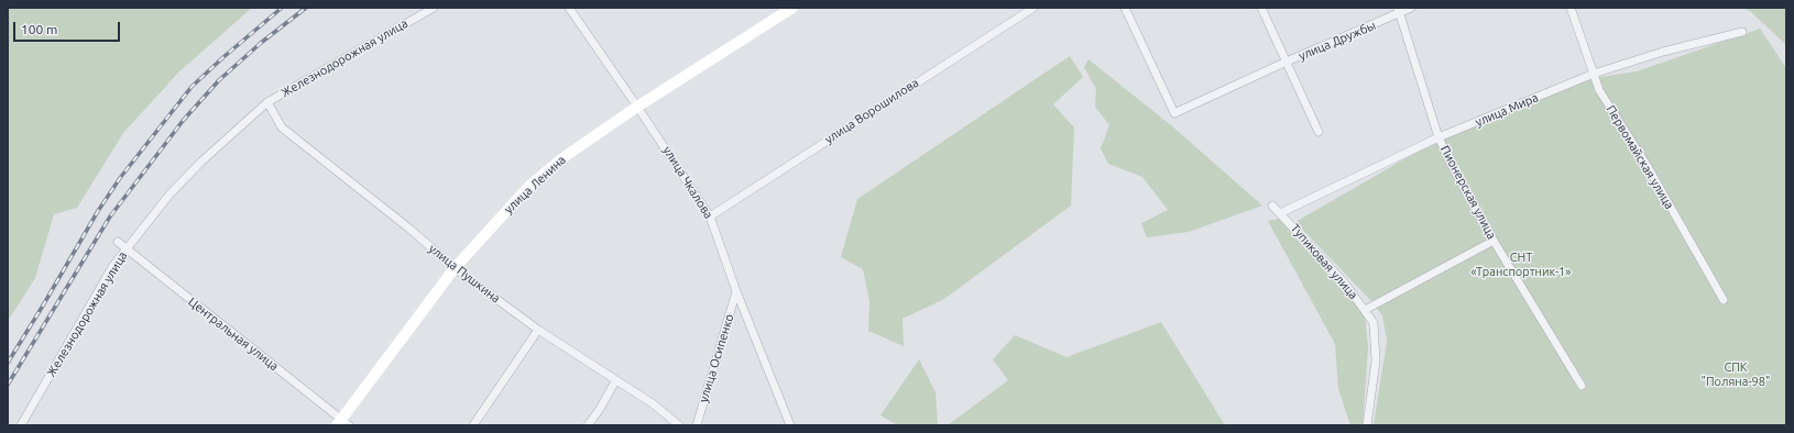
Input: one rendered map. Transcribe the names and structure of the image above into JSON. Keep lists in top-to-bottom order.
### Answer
{
  "streets": {
    "street": [
      "улица Дружбы",
      "Железнодорожная улица",
      "улица Мира",
      "улица Ворошилова",
      "Первомайская улица",
      "улица Чкалова",
      "улица Ленина",
      "Пионерская улица",
      "Тупиковая улица",
      "улица Пушкина",
      "Центральная улица",
      "улица Осипенко"
    ]
  },
  "crossings": [
    ["улица Дружбы", "Пионерская улица"],
    ["Железнодорожная улица", "улица Пушкина"],
    ["Железнодорожная улица", "Центральная улица"],
    ["улица Мира", "Первомайская улица"],
    ["улица Мира", "Пионерская улица"],
    ["улица Мира", "Тупиковая улица"],
    ["улица Ворошилова", "улица Чкалова"],
    ["улица Чкалова", "улица Ленина"],
    ["улица Чкалова", "улица Осипенко"],
    ["улица Ленина", "улица Пушкина"],
    ["улица Ленина", "Центральная улица"]
  ],
  "parks": ["СНТ «Транспортник-1»", "СПК \"Поляна-98\""],
  "scale_bar": "100 m"
}
